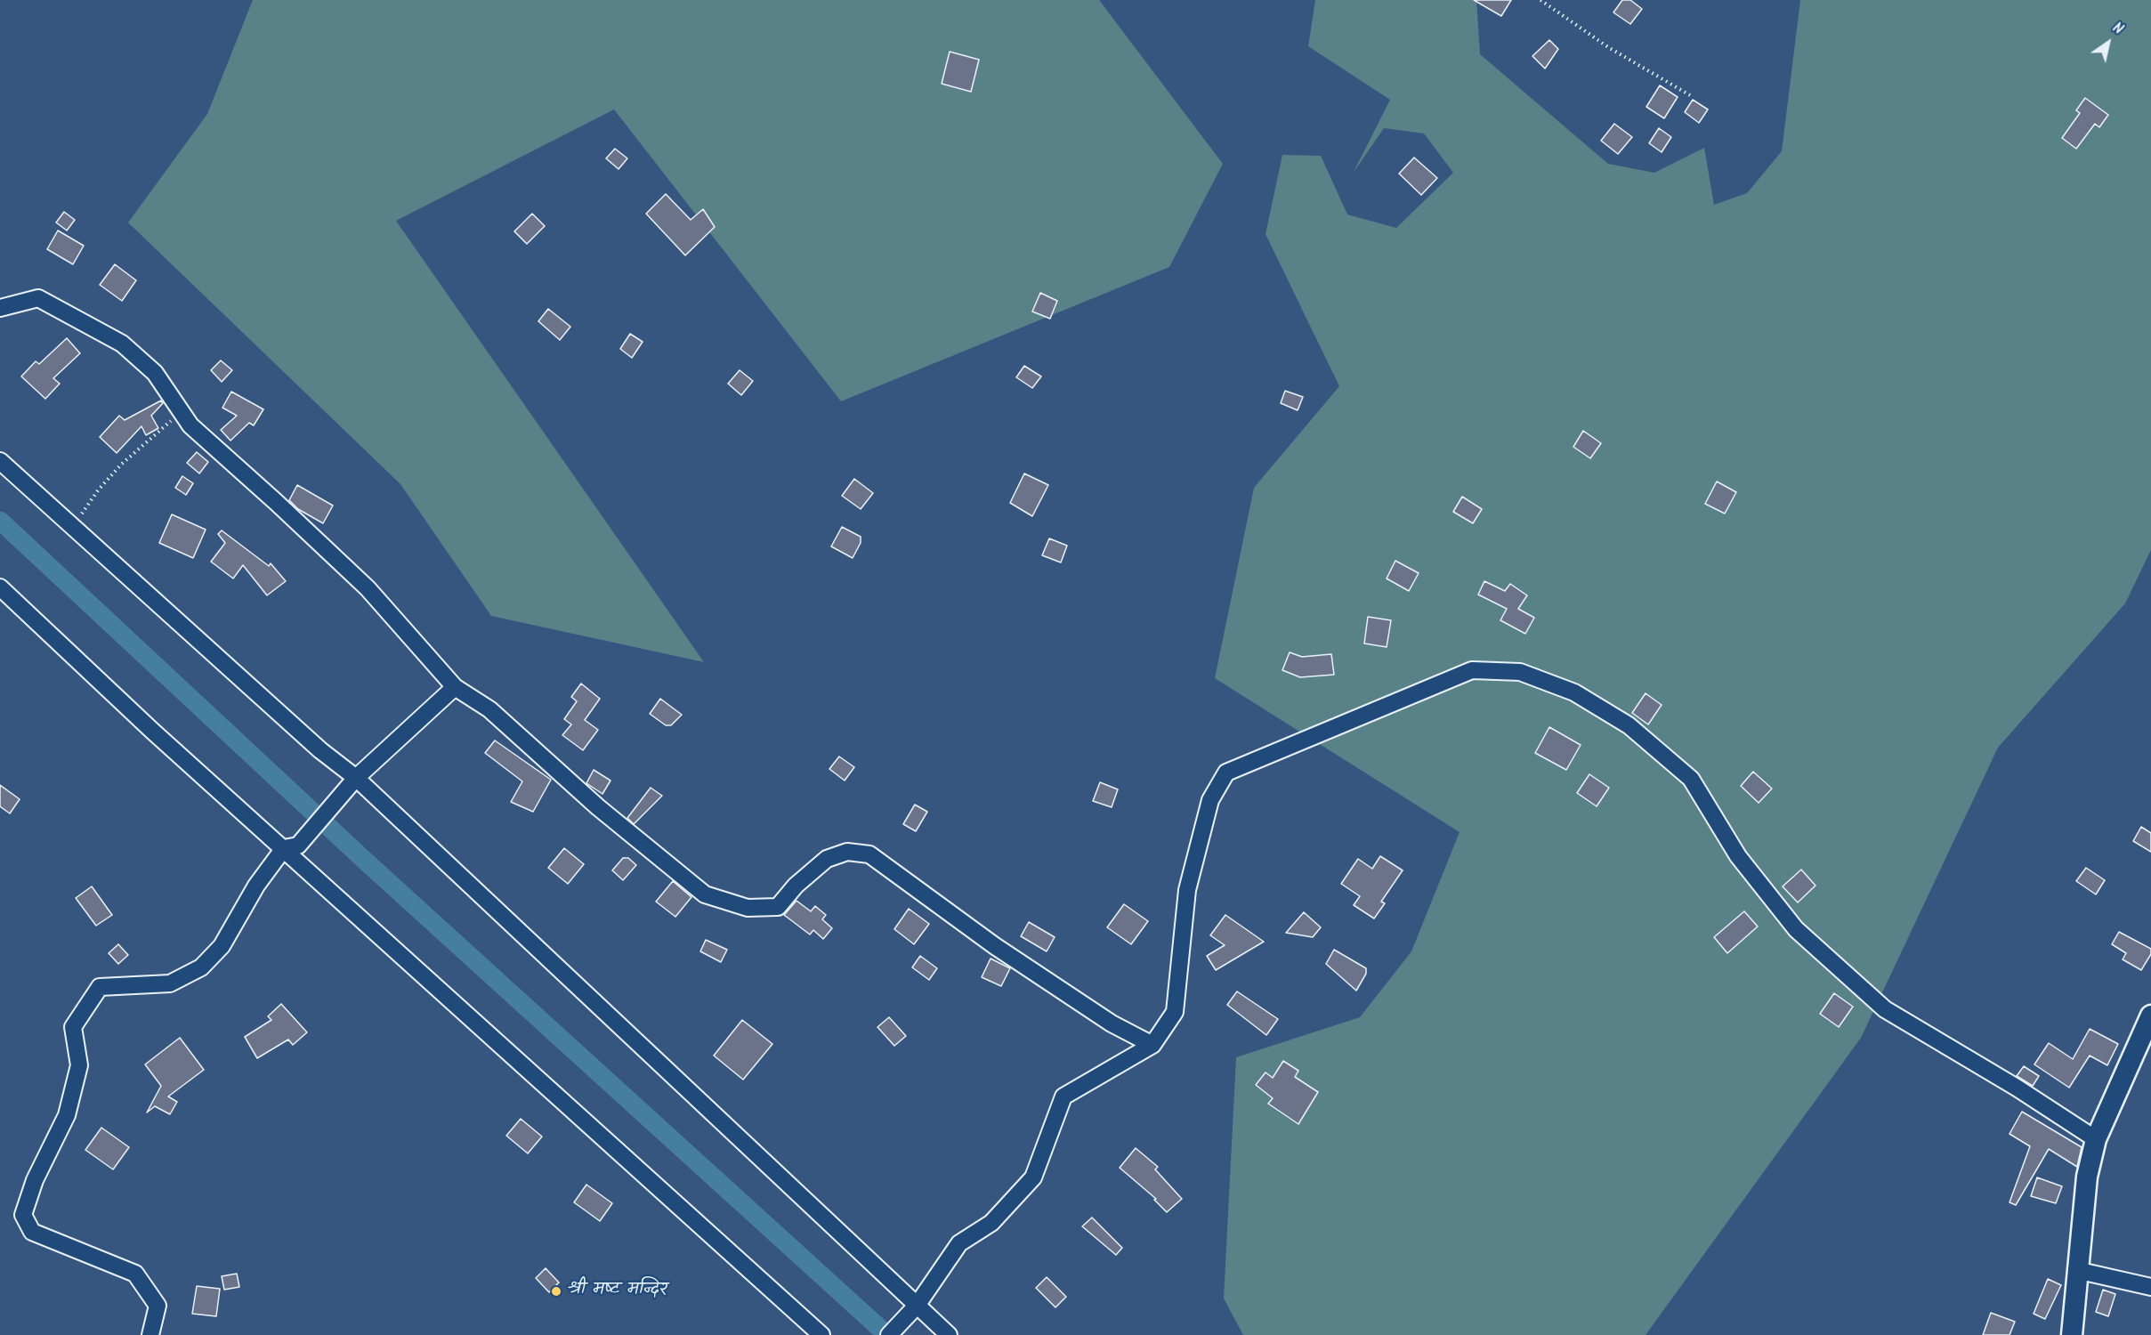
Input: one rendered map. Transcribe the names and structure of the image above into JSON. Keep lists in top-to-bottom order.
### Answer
{
  "places": ["श्री मष्ट मन्दिर"],
  "north": "top right"
}
